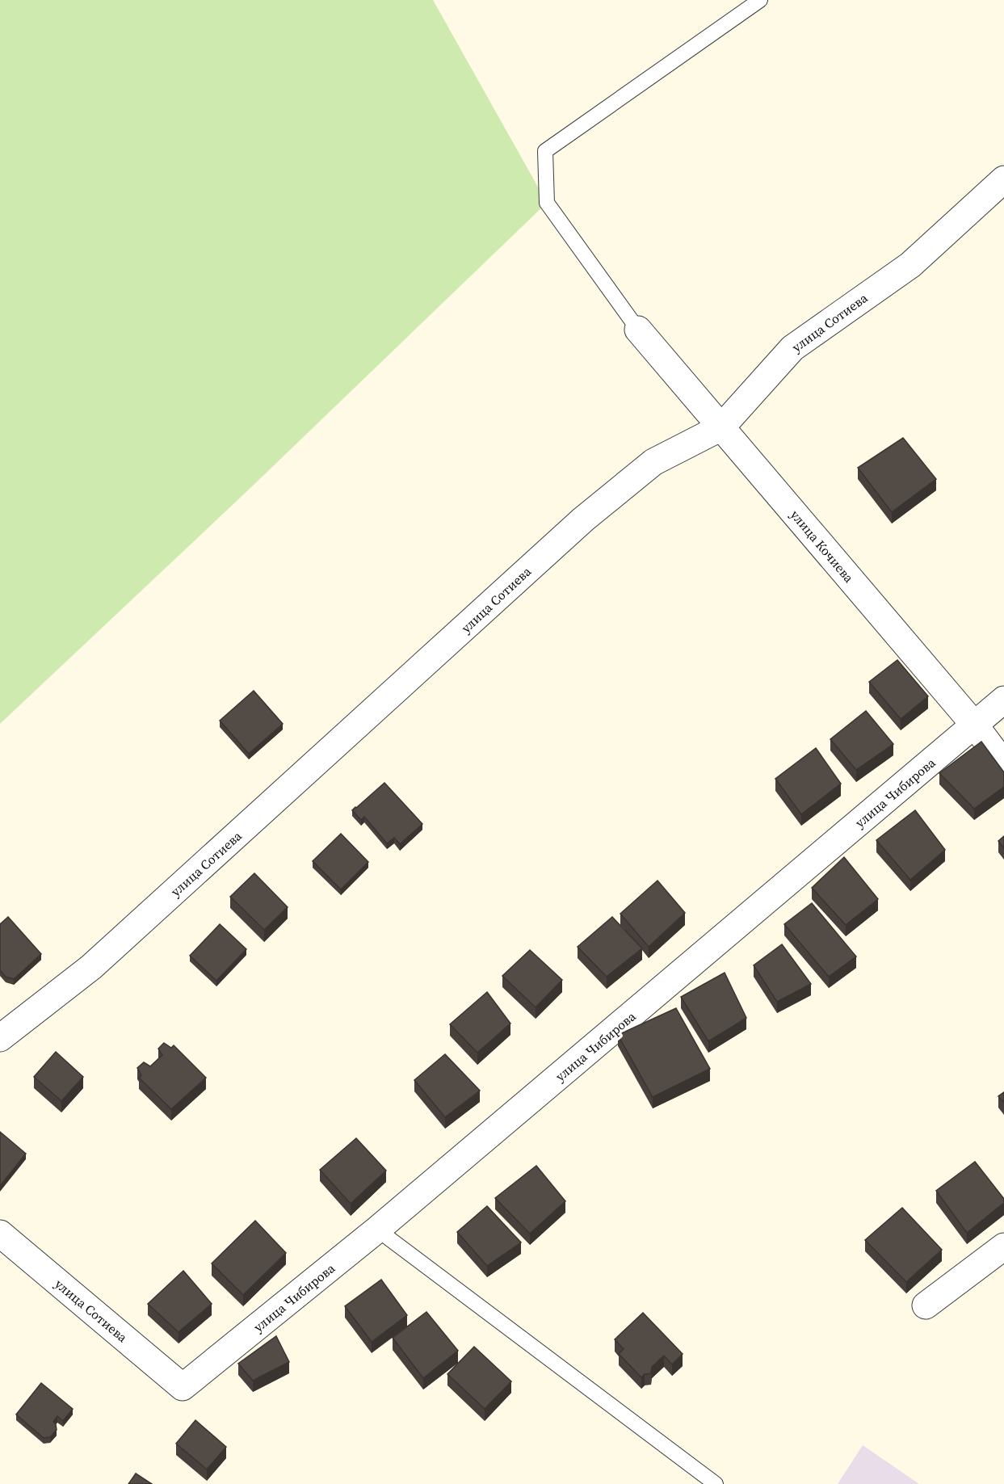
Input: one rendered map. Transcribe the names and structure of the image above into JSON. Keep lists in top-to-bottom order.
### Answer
{
  "streets": {
    "street": ["улица Сотиева", "улица Кочиева", "улица Чибирова"]
  },
  "crossings": [
    ["улица Сотиева", "улица Кочиева"],
    ["улица Сотиева", "улица Чибирова"],
    ["улица Кочиева", "улица Чибирова"]
  ]
}
